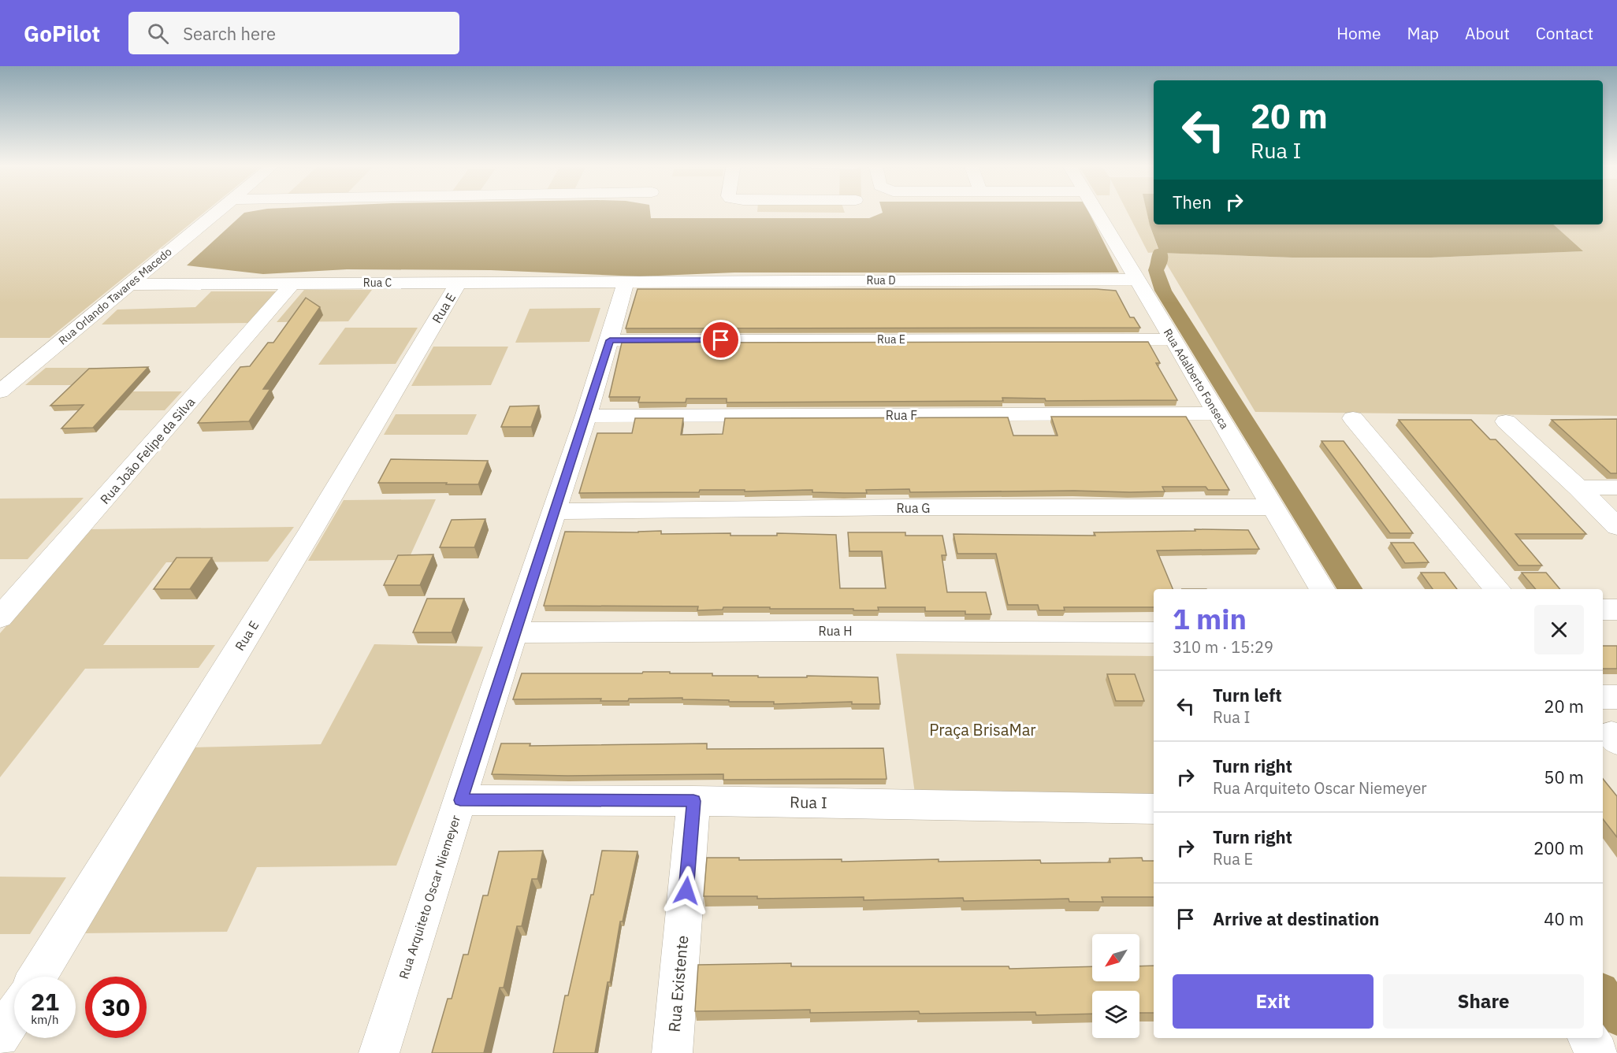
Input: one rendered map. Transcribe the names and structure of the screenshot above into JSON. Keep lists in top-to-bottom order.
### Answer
{
  "streets": {
    "street": [
      "Rua D",
      "Rua C",
      "Rua Orlando Tavares Macedo",
      "Rua E",
      "Rua Adalberto Fonseca",
      "Rua F",
      "Rua João Felipe da Silva",
      "Rua G",
      "Rua H",
      "Rua I",
      "Rua Arquiteto Oscar Niemeyer",
      "Rua Existente"
    ]
  },
  "crossings": [
    ["Rua D", "Rua C"],
    ["Rua D", "Rua Adalberto Fonseca"],
    ["Rua D", "Rua Arquiteto Oscar Niemeyer"],
    ["Rua C", "Rua Orlando Tavares Macedo"],
    ["Rua C", "Rua E"],
    ["Rua C", "Rua João Felipe da Silva"],
    ["Rua C", "Rua Arquiteto Oscar Niemeyer"],
    ["Rua E", "Rua Adalberto Fonseca"],
    ["Rua E", "Rua Arquiteto Oscar Niemeyer"],
    ["Rua Adalberto Fonseca", "Rua F"],
    ["Rua Adalberto Fonseca", "Rua G"],
    ["Rua F", "Rua Arquiteto Oscar Niemeyer"],
    ["Rua G", "Rua Arquiteto Oscar Niemeyer"],
    ["Rua H", "Rua Arquiteto Oscar Niemeyer"],
    ["Rua I", "Rua Arquiteto Oscar Niemeyer"],
    ["Rua I", "Rua Existente"]
  ],
  "parks": ["Praça BrisaMar"],
  "north": "bottom left",
  "page": {
    "header": "GoPilot",
    "search": "Search here",
    "nav": [
      "Home",
      "Map",
      "About",
      "Contact"
    ],
    "turn": ["20 m", "Rua I"],
    "then": "Then",
    "heading": ["1 min", "310 m · 15:29"],
    "list": [
      {
        "name": "Turn left",
        "note": "Rua I",
        "value": "20 m"
      },
      {
        "name": "Turn right",
        "note": "Rua Arquiteto Oscar Niemeyer",
        "value": "50 m"
      },
      {
        "name": "Turn right",
        "note": "Rua E",
        "value": "200 m"
      },
      {
        "name": "Arrive at destination",
        "value": "40 m"
      }
    ],
    "buttons": ["Exit", "Share"],
    "speed": "21 km/h",
    "limit": "30"
  }
}
